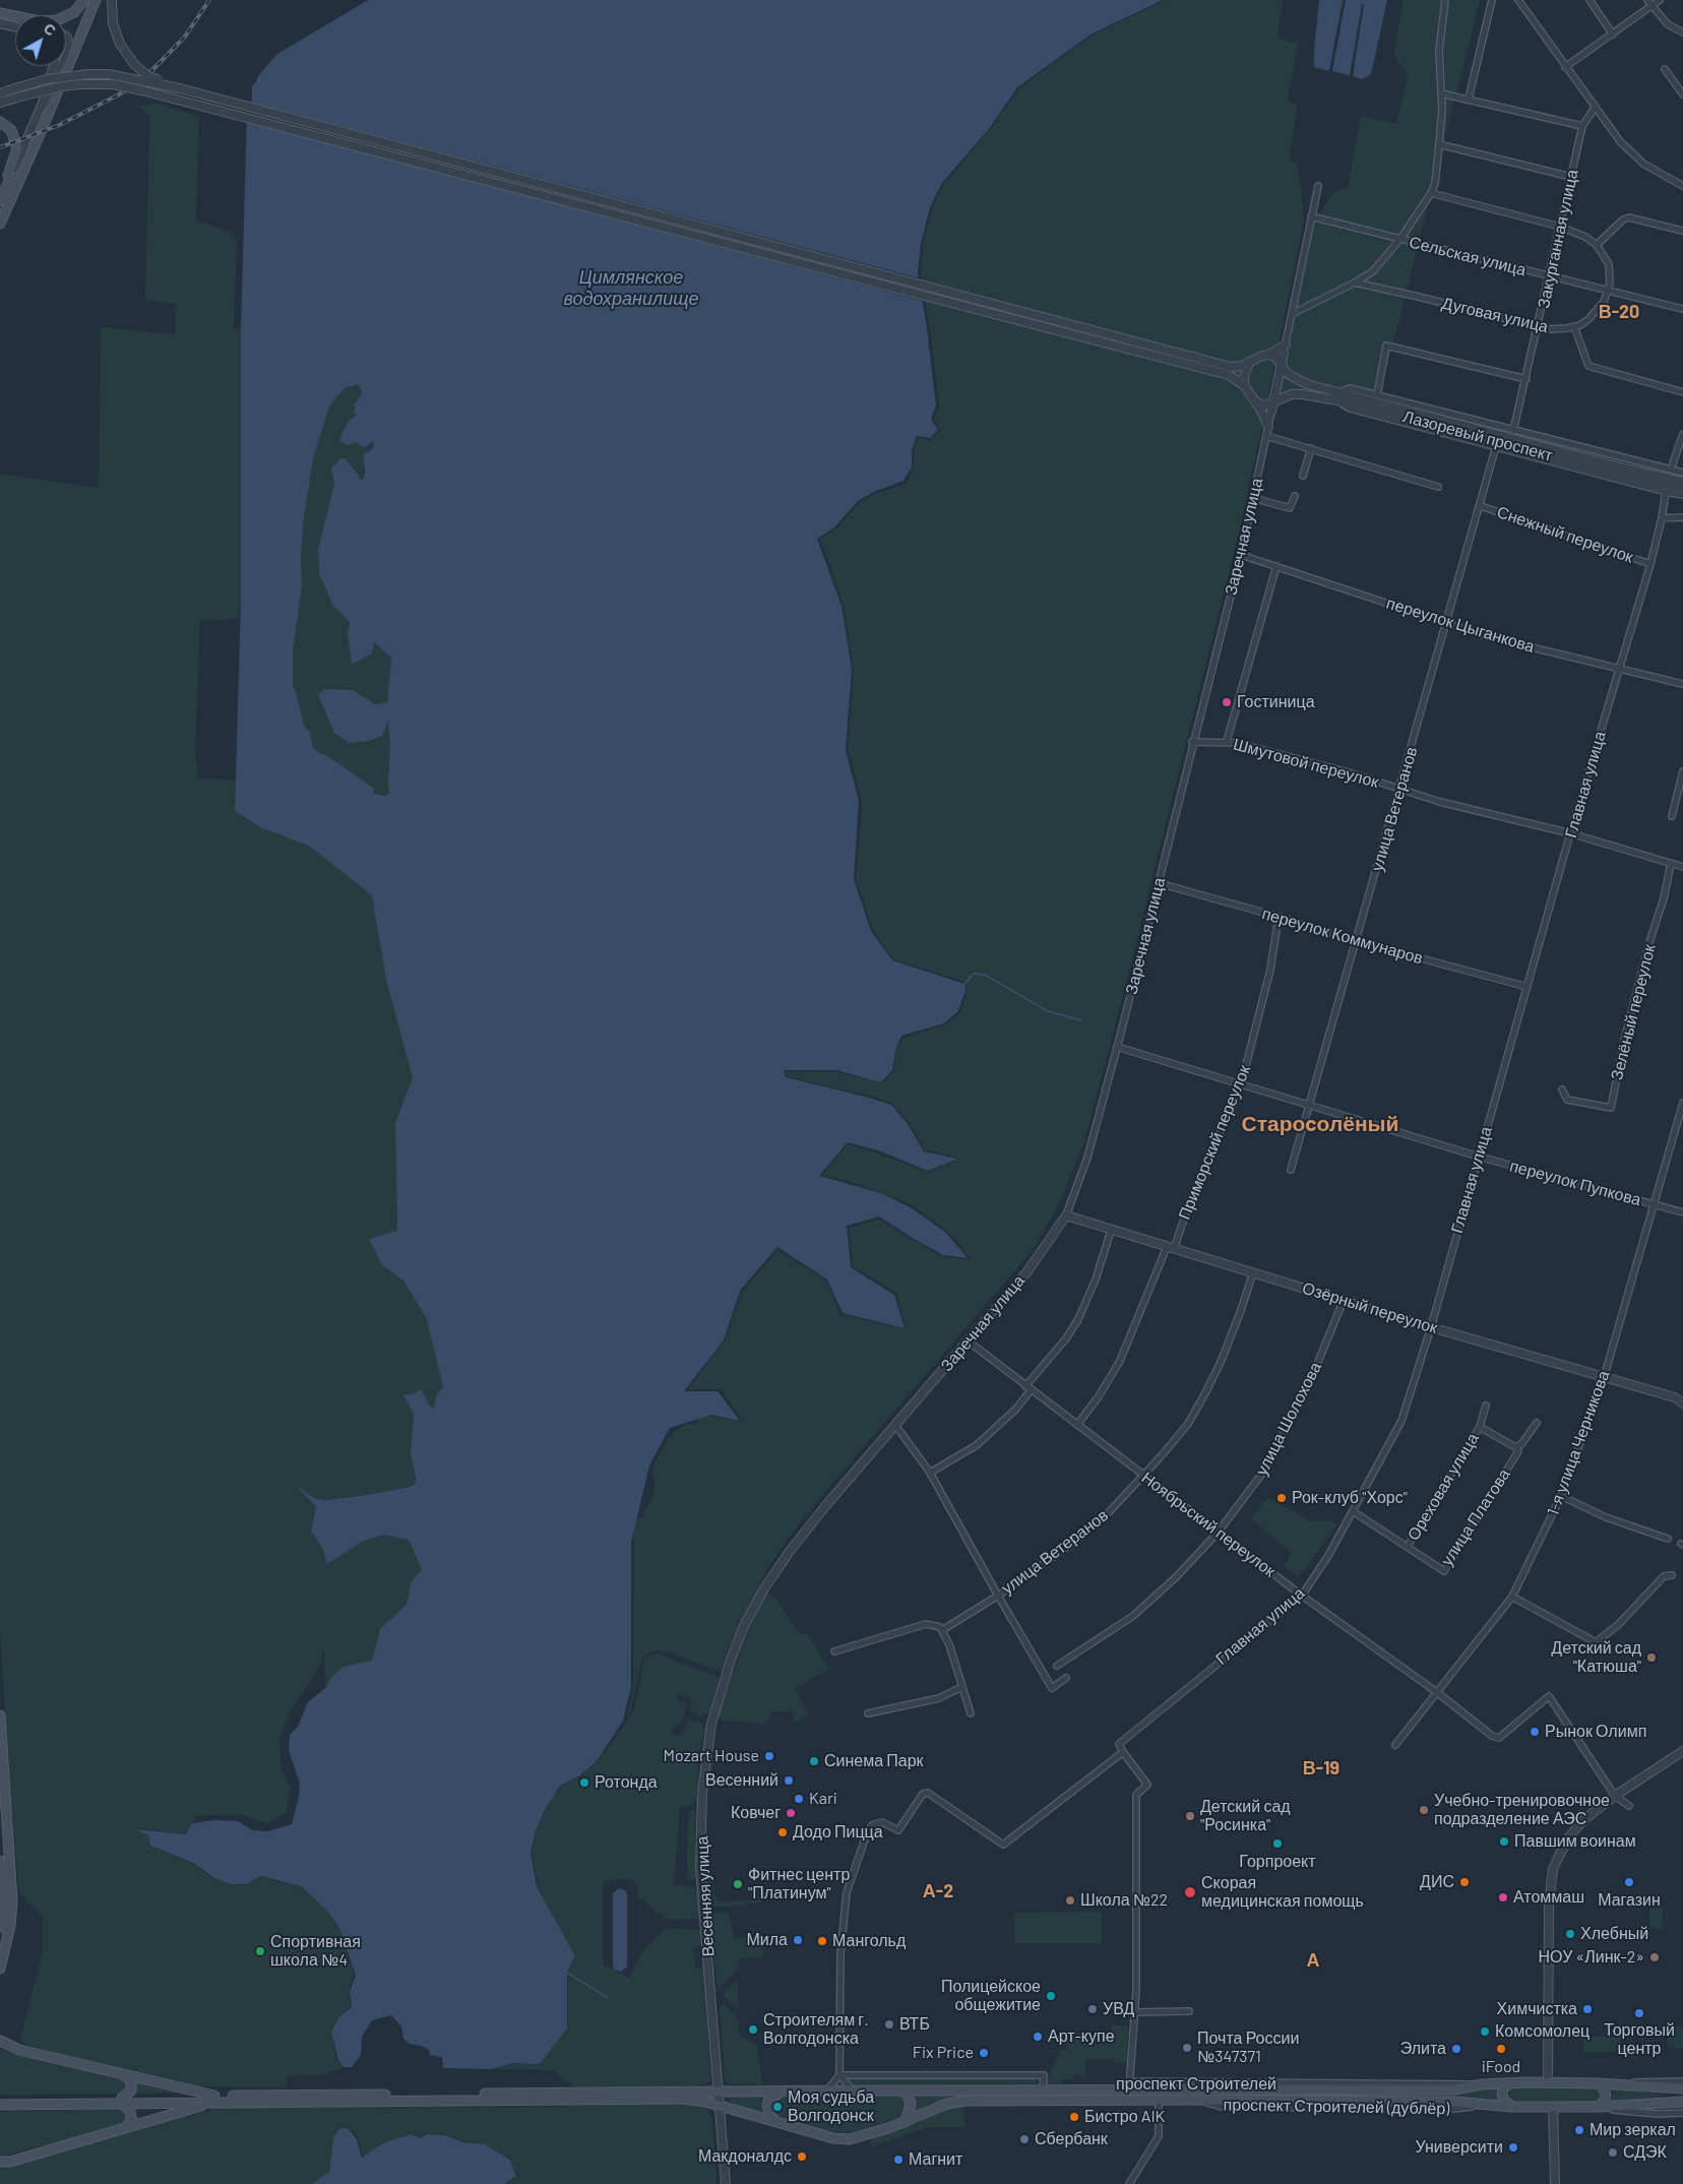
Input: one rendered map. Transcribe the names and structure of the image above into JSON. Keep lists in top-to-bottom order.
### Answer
{
  "streets": {
    "main road": ["проспект Строителей"],
    "street": [
      "Закурганная улица",
      "Сельская улица",
      "Дуговая улица",
      "Лазоревый проспект",
      "Снежный переулок",
      "Заречная улица",
      "переулок Цыганкова",
      "Шмутовой переулок",
      "Главная улица",
      "улица Ветеранов",
      "переулок Коммунаров",
      "Зелёный переулок",
      "Приморский переулок",
      "переулок Пупкова",
      "Озёрный переулок",
      "улица Шолохова",
      "1-я улица Черникова",
      "Ореховая улица",
      "улица Платова",
      "Ноябрьский переулок",
      "Весенняя улица"
    ]
  },
  "crossings": [
    ["Закурганная улица", "Сельская улица"],
    ["Закурганная улица", "Дуговая улица"],
    ["Сельская улица", "Заречная улица"],
    ["Лазоревый проспект", "Заречная улица"],
    ["Снежный переулок", "Главная улица"],
    ["Снежный переулок", "улица Ветеранов"],
    ["Заречная улица", "переулок Цыганкова"],
    ["Заречная улица", "Шмутовой переулок"],
    ["Заречная улица", "переулок Коммунаров"],
    ["Заречная улица", "переулок Пупкова"],
    ["Заречная улица", "Озёрный переулок"],
    ["Заречная улица", "Ноябрьский переулок"],
    ["Заречная улица", "Весенняя улица"],
    ["переулок Цыганкова", "Главная улица"],
    ["переулок Цыганкова", "улица Ветеранов"],
    ["Шмутовой переулок", "Главная улица"],
    ["Шмутовой переулок", "улица Ветеранов"],
    ["Шмутовой переулок", "Зелёный переулок"],
    ["Главная улица", "переулок Коммунаров"],
    ["Главная улица", "переулок Пупкова"],
    ["Главная улица", "Озёрный переулок"],
    ["Главная улица", "улица Платова"],
    ["Главная улица", "Ноябрьский переулок"],
    ["улица Ветеранов", "переулок Коммунаров"],
    ["улица Ветеранов", "переулок Пупкова"],
    ["улица Ветеранов", "Озёрный переулок"],
    ["улица Ветеранов", "Ноябрьский переулок"],
    ["переулок Коммунаров", "Приморский переулок"],
    ["Приморский переулок", "переулок Пупкова"],
    ["Приморский переулок", "Озёрный переулок"],
    ["Приморский переулок", "Ноябрьский переулок"],
    ["переулок Пупкова", "1-я улица Черникова"],
    ["Озёрный переулок", "улица Шолохова"],
    ["Озёрный переулок", "1-я улица Черникова"],
    ["улица Шолохова", "Ноябрьский переулок"],
    ["1-я улица Черникова", "Ноябрьский переулок"],
    ["Ореховая улица", "улица Платова"],
    ["Весенняя улица", "проспект Строителей"]
  ],
  "districts": [
    "В-20",
    "Староcолёный",
    "В-19",
    "А-2",
    "А"
  ],
  "water": ["Цимлянское водохранилище"],
  "places": [
    "Гостиница",
    "Рок-клуб \"Хорс\"",
    "Детский сад \"Катюша\"",
    "Рынок Олимп",
    "Mozart House",
    "Синема Парк",
    "Весенний",
    "Ротонда",
    "Kari",
    "Учебно-тренировочное подразделение АЭС",
    "Ковчег",
    "Детский сад \"Росинка\"",
    "Додо Пицца",
    "Павшим воинам",
    "Горпроект",
    "ДИС",
    "Магазин",
    "Фитнес центр \"Платинум\"",
    "Скорая медицинская помощь",
    "Атоммаш",
    "Школа №22",
    "Хлебный",
    "Мила",
    "Мангольд",
    "Спортивная школа №4",
    "НОУ «Линк-2»",
    "Полицейское общежитие",
    "УВД",
    "Химчистка",
    "Торговый центр",
    "ВТБ",
    "Строителям г. Волгодонска",
    "Комсомолец",
    "Арт-купе",
    "Почта России №347371",
    "Элита",
    "iFood",
    "Fix Price",
    "Моя судьба Волгодонск",
    "Бистро AIK",
    "Мир зеркал",
    "Сбербанк",
    "Университи",
    "СДЭК",
    "Макдоналдс",
    "Магнит"
  ],
  "north": "top right"
}
